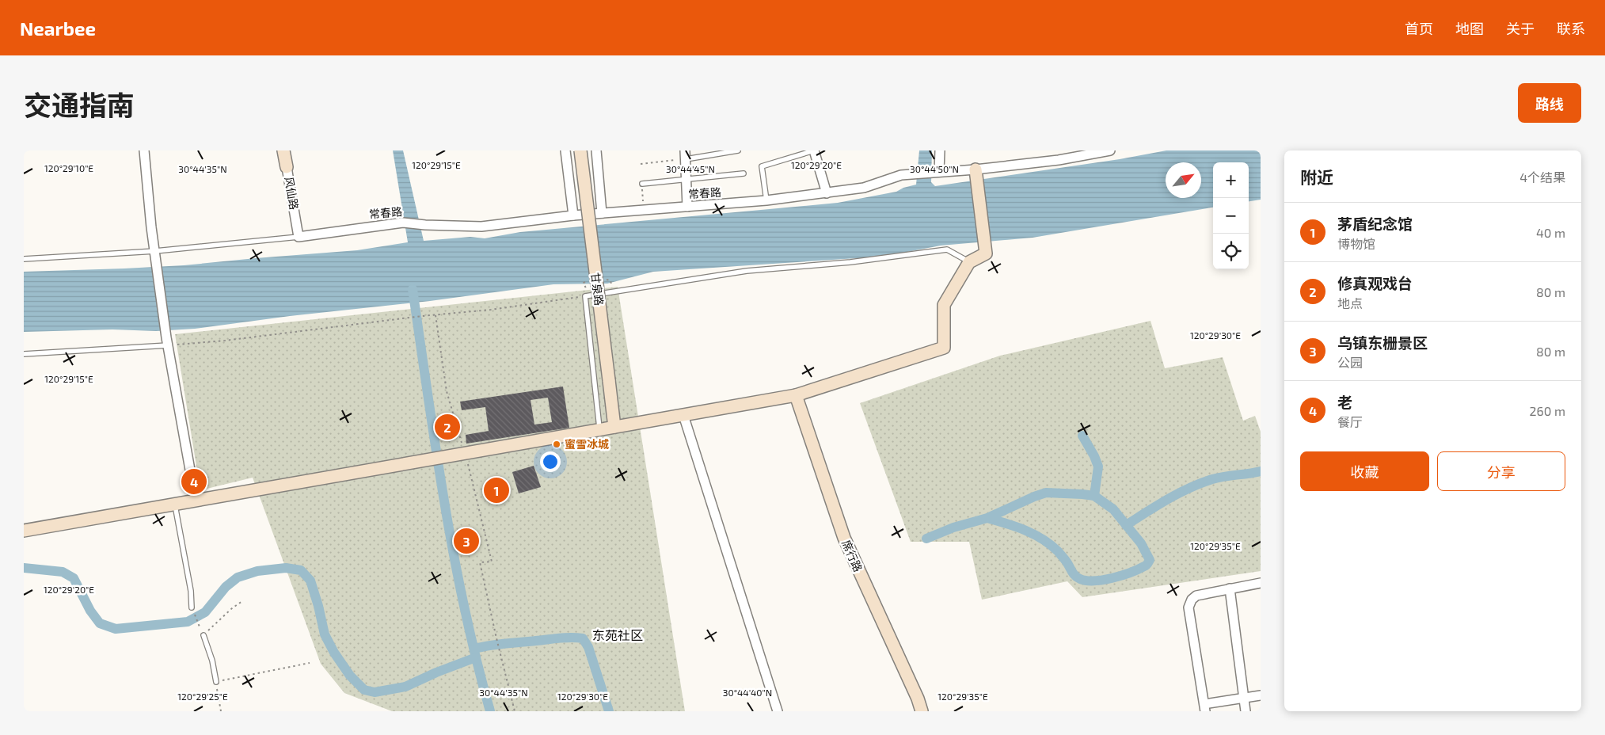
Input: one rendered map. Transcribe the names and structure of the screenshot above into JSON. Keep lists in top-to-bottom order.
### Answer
{
  "streets": {
    "street": [
      "风仙路",
      "常春路",
      "甘泉路",
      "席行路"
    ]
  },
  "crossings": [
    ["风仙路", "常春路"]
  ],
  "districts": ["东苑社区"],
  "places": ["蜜雪冰城"],
  "north": "top right",
  "page": {
    "header": "Nearbee",
    "nav": [
      "首页",
      "地图",
      "关于",
      "联系"
    ],
    "title": "交通指南",
    "buttons": [
      "路线",
      ["收藏", "分享"]
    ],
    "heading": ["附近", "4个结果"],
    "map_buttons": ["+", "−"],
    "list": [
      {
        "mark": "1",
        "name": "茅盾纪念馆",
        "note": "博物馆",
        "value": "40 m"
      },
      {
        "mark": "2",
        "name": "修真观戏台",
        "note": "地点",
        "value": "80 m"
      },
      {
        "mark": "3",
        "name": "乌镇东栅景区",
        "note": "公园",
        "value": "80 m"
      },
      {
        "mark": "4",
        "name": "老",
        "note": "餐厅",
        "value": "260 m"
      }
    ],
    "pins": [
      "2",
      "4",
      "1",
      "3"
    ]
  },
  "coordinates": [
    "120°29'15\"E",
    "120°29'20\"E",
    "120°29'10\"E",
    "30°44'35\"N",
    "30°44'45\"N",
    "30°44'50\"N",
    "120°29'30\"E",
    "120°29'35\"E",
    "30°44'40\"N",
    "120°29'25\"E"
  ]
}
